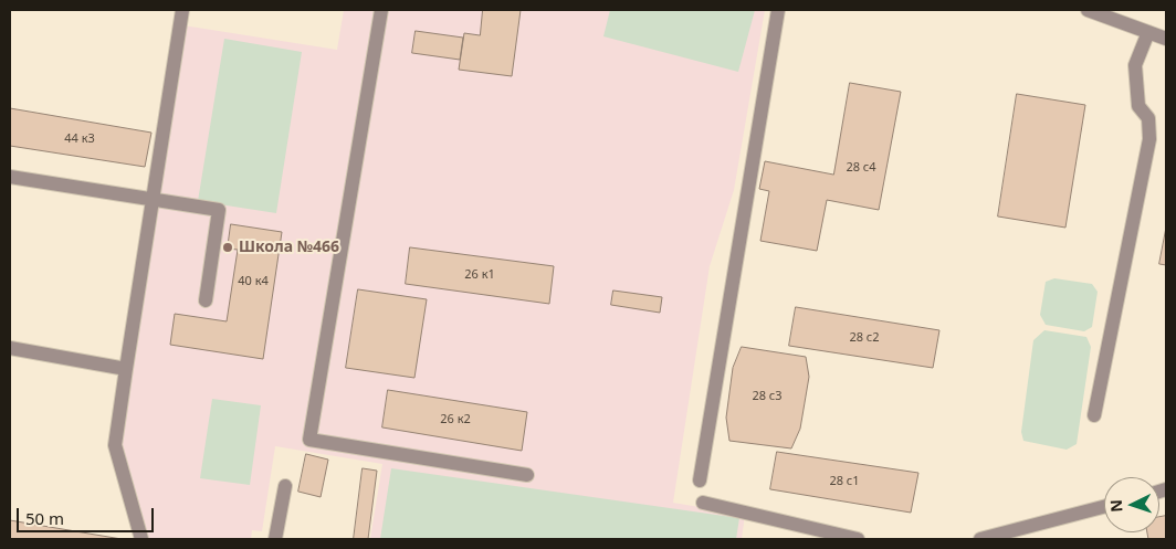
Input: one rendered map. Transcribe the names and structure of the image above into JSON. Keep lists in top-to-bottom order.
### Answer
{
  "places": ["Школа №466"],
  "house_numbers": [
    "44 к3",
    "28 с4",
    "26 к1",
    "40 к4",
    "28 с2",
    "28 с3",
    "26 к2",
    "28 с1"
  ],
  "scale_bar": "50 m",
  "north": "left"
}
